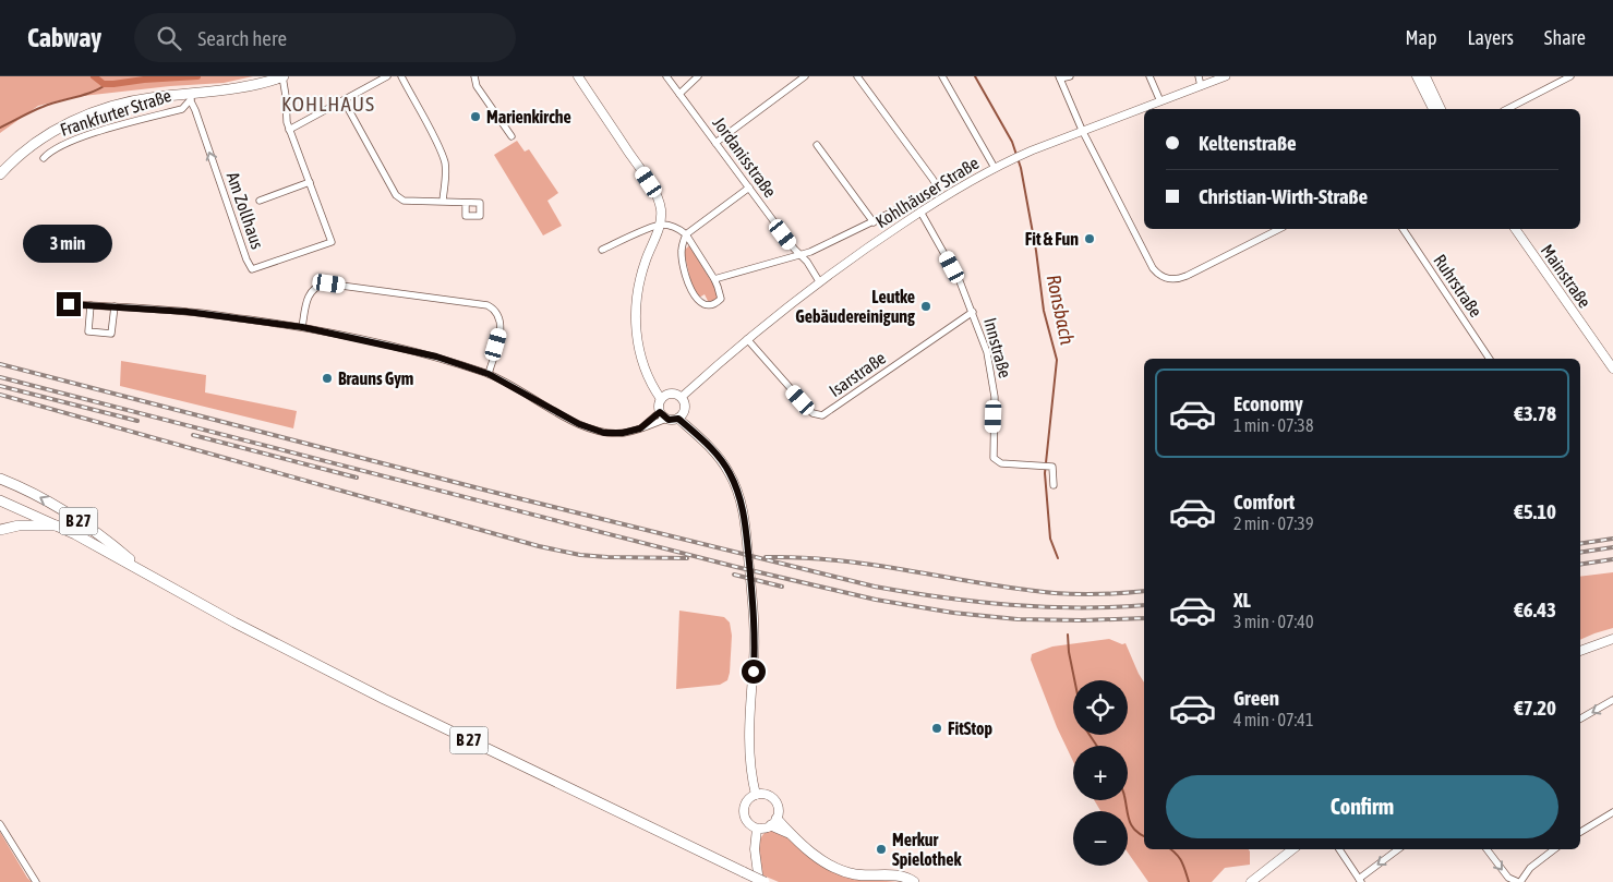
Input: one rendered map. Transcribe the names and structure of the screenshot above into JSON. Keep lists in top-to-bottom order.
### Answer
{
  "streets": {
    "main road": ["Frankfurter Straße", "Mainstraße", "B 27"],
    "street": [
      "Jordanisstraße",
      "Kohlhäuser Straße",
      "Am Zollhaus",
      "Ruhrstraße",
      "Innstraße",
      "Isarstraße"
    ]
  },
  "crossings": [
    ["Frankfurter Straße", "Am Zollhaus"],
    ["Jordanisstraße", "Kohlhäuser Straße"],
    ["Kohlhäuser Straße", "Innstraße"],
    ["Kohlhäuser Straße", "Isarstraße"],
    ["Innstraße", "Isarstraße"]
  ],
  "districts": ["KOHLHAUS"],
  "water": ["Ronsbach"],
  "places": [
    "Marienkirche",
    "Fit & Fun",
    "Leutke Gebäudereinigung",
    "Brauns Gym",
    "FitStop",
    "Merkur Spielothek"
  ],
  "page": {
    "header": "Cabway",
    "search": "Search here",
    "nav": ["Map", "Layers", "Share"],
    "banner": ["Keltenstraße", "Christian-Wirth-Straße"],
    "bubble": "3 min",
    "list": [
      {
        "name": "Economy",
        "note": "1 min · 07:38",
        "value": "€3.78"
      },
      {
        "name": "Comfort",
        "note": "2 min · 07:39",
        "value": "€5.10"
      },
      {
        "name": "XL",
        "note": "3 min · 07:40",
        "value": "€6.43"
      },
      {
        "name": "Green",
        "note": "4 min · 07:41",
        "value": "€7.20"
      }
    ],
    "map_buttons": ["+", "−"],
    "buttons": "Confirm"
  }
}
